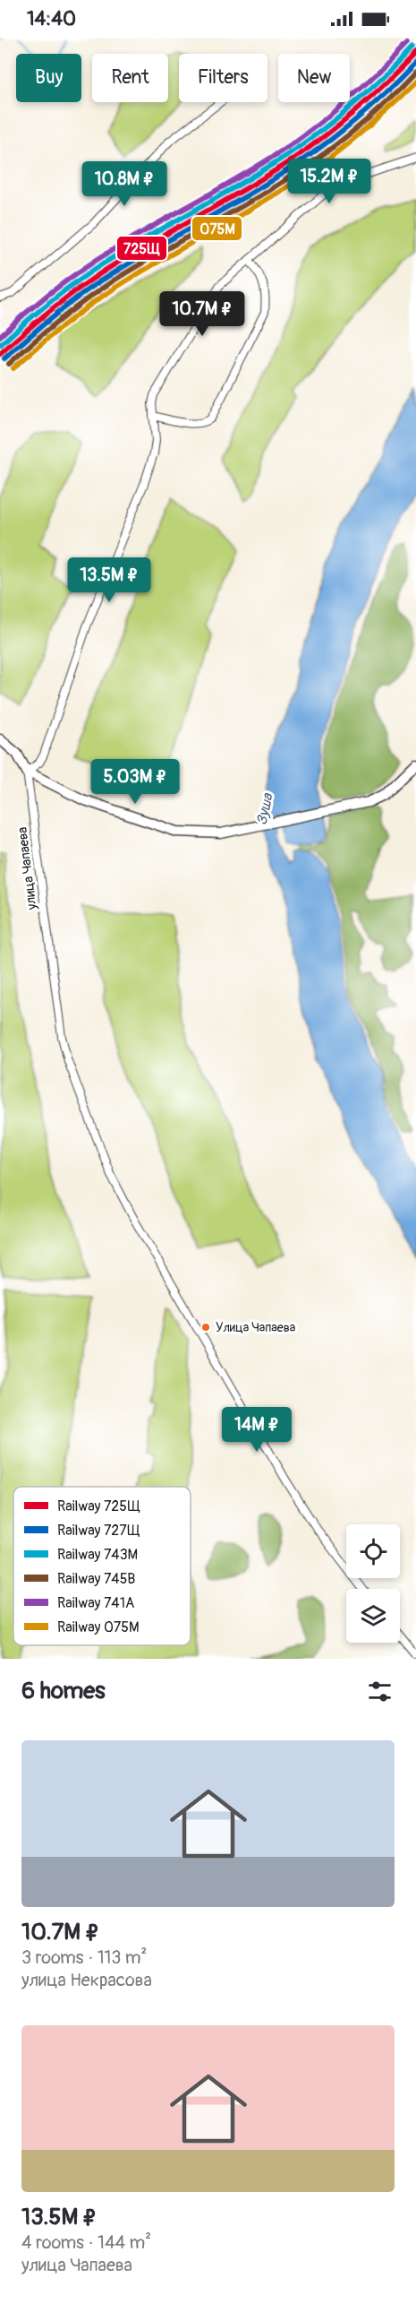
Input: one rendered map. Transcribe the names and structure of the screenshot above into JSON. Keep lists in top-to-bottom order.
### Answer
{
  "streets": {
    "street": ["улица Чапаева"]
  },
  "water": ["Зуша"],
  "places": ["Улица Чапаева"],
  "lines": [
    "rail line 741А",
    "rail line 743М",
    "rail line 725Щ",
    "rail line 727Щ",
    "rail line 745В",
    "rail line 075М"
  ],
  "legend": [
    "Railway 725Щ",
    "Railway 727Щ",
    "Railway 743М",
    "Railway 745В",
    "Railway 741А",
    "Railway 075М"
  ],
  "page": {
    "status": "14:40",
    "chip": [
      "Buy",
      "Rent",
      "Filters",
      "New"
    ],
    "price": [
      "15.2M ₽",
      "10.8M ₽",
      "10.7M ₽",
      "13.5M ₽",
      "5.03M ₽",
      "14M ₽"
    ],
    "heading": "6 homes",
    "list": [
      {
        "name": "10.7M ₽",
        "note": "3 rooms · 113 m² · улица Некрасова"
      },
      {
        "name": "13.5M ₽",
        "note": "4 rooms · 144 m² · улица Чапаева"
      }
    ]
  }
}
